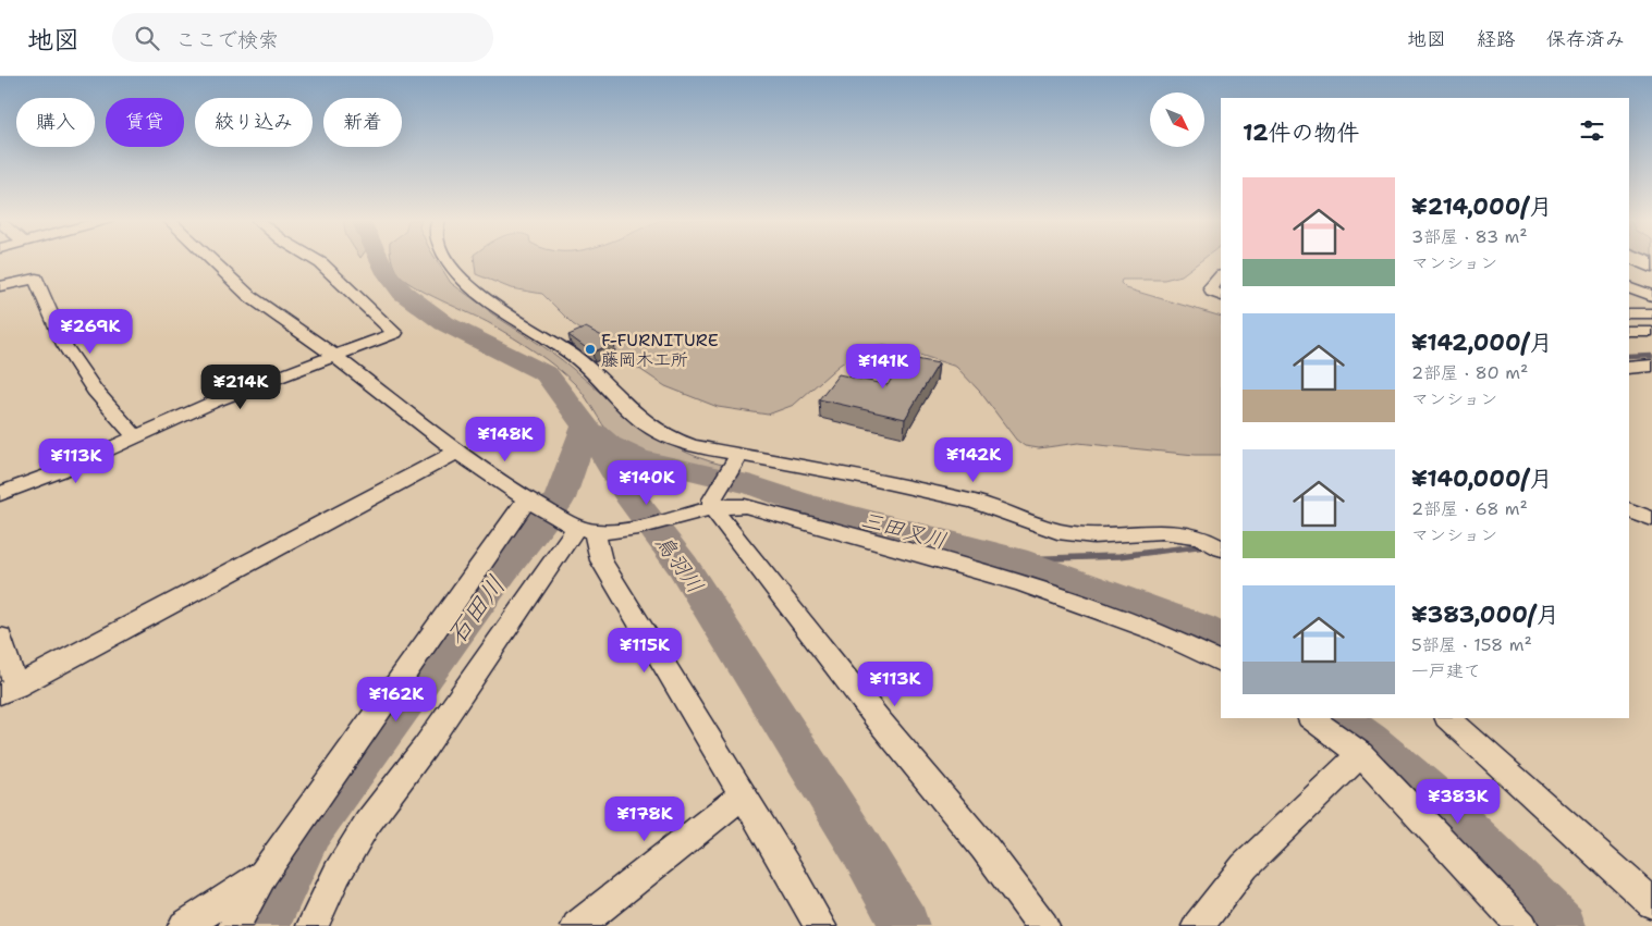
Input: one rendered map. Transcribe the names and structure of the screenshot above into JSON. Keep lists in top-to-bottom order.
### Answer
{
  "water": ["三田叉川", "鳥羽川", "石田川"],
  "places": ["F-FURNITURE 藤岡木工所"],
  "north": "bottom right",
  "page": {
    "header": "地図",
    "search": "ここで検索",
    "nav": ["地図", "経路", "保存済み"],
    "chip": [
      "購入",
      "賃貸",
      "絞り込み",
      "新着"
    ],
    "heading": "12件の物件",
    "list": [
      {
        "name": "¥214,000/月",
        "note": "3部屋 · 83 m² · マンション"
      },
      {
        "name": "¥142,000/月",
        "note": "2部屋 · 80 m² · マンション"
      },
      {
        "name": "¥140,000/月",
        "note": "2部屋 · 68 m² · マンション"
      },
      {
        "name": "¥383,000/月",
        "note": "5部屋 · 158 m² · 一戸建て"
      }
    ],
    "price": [
      "¥269K",
      "¥141K",
      "¥214K",
      "¥148K",
      "¥142K",
      "¥113K",
      "¥140K",
      "¥115K",
      "¥113K",
      "¥162K",
      "¥383K",
      "¥178K"
    ]
  }
}
